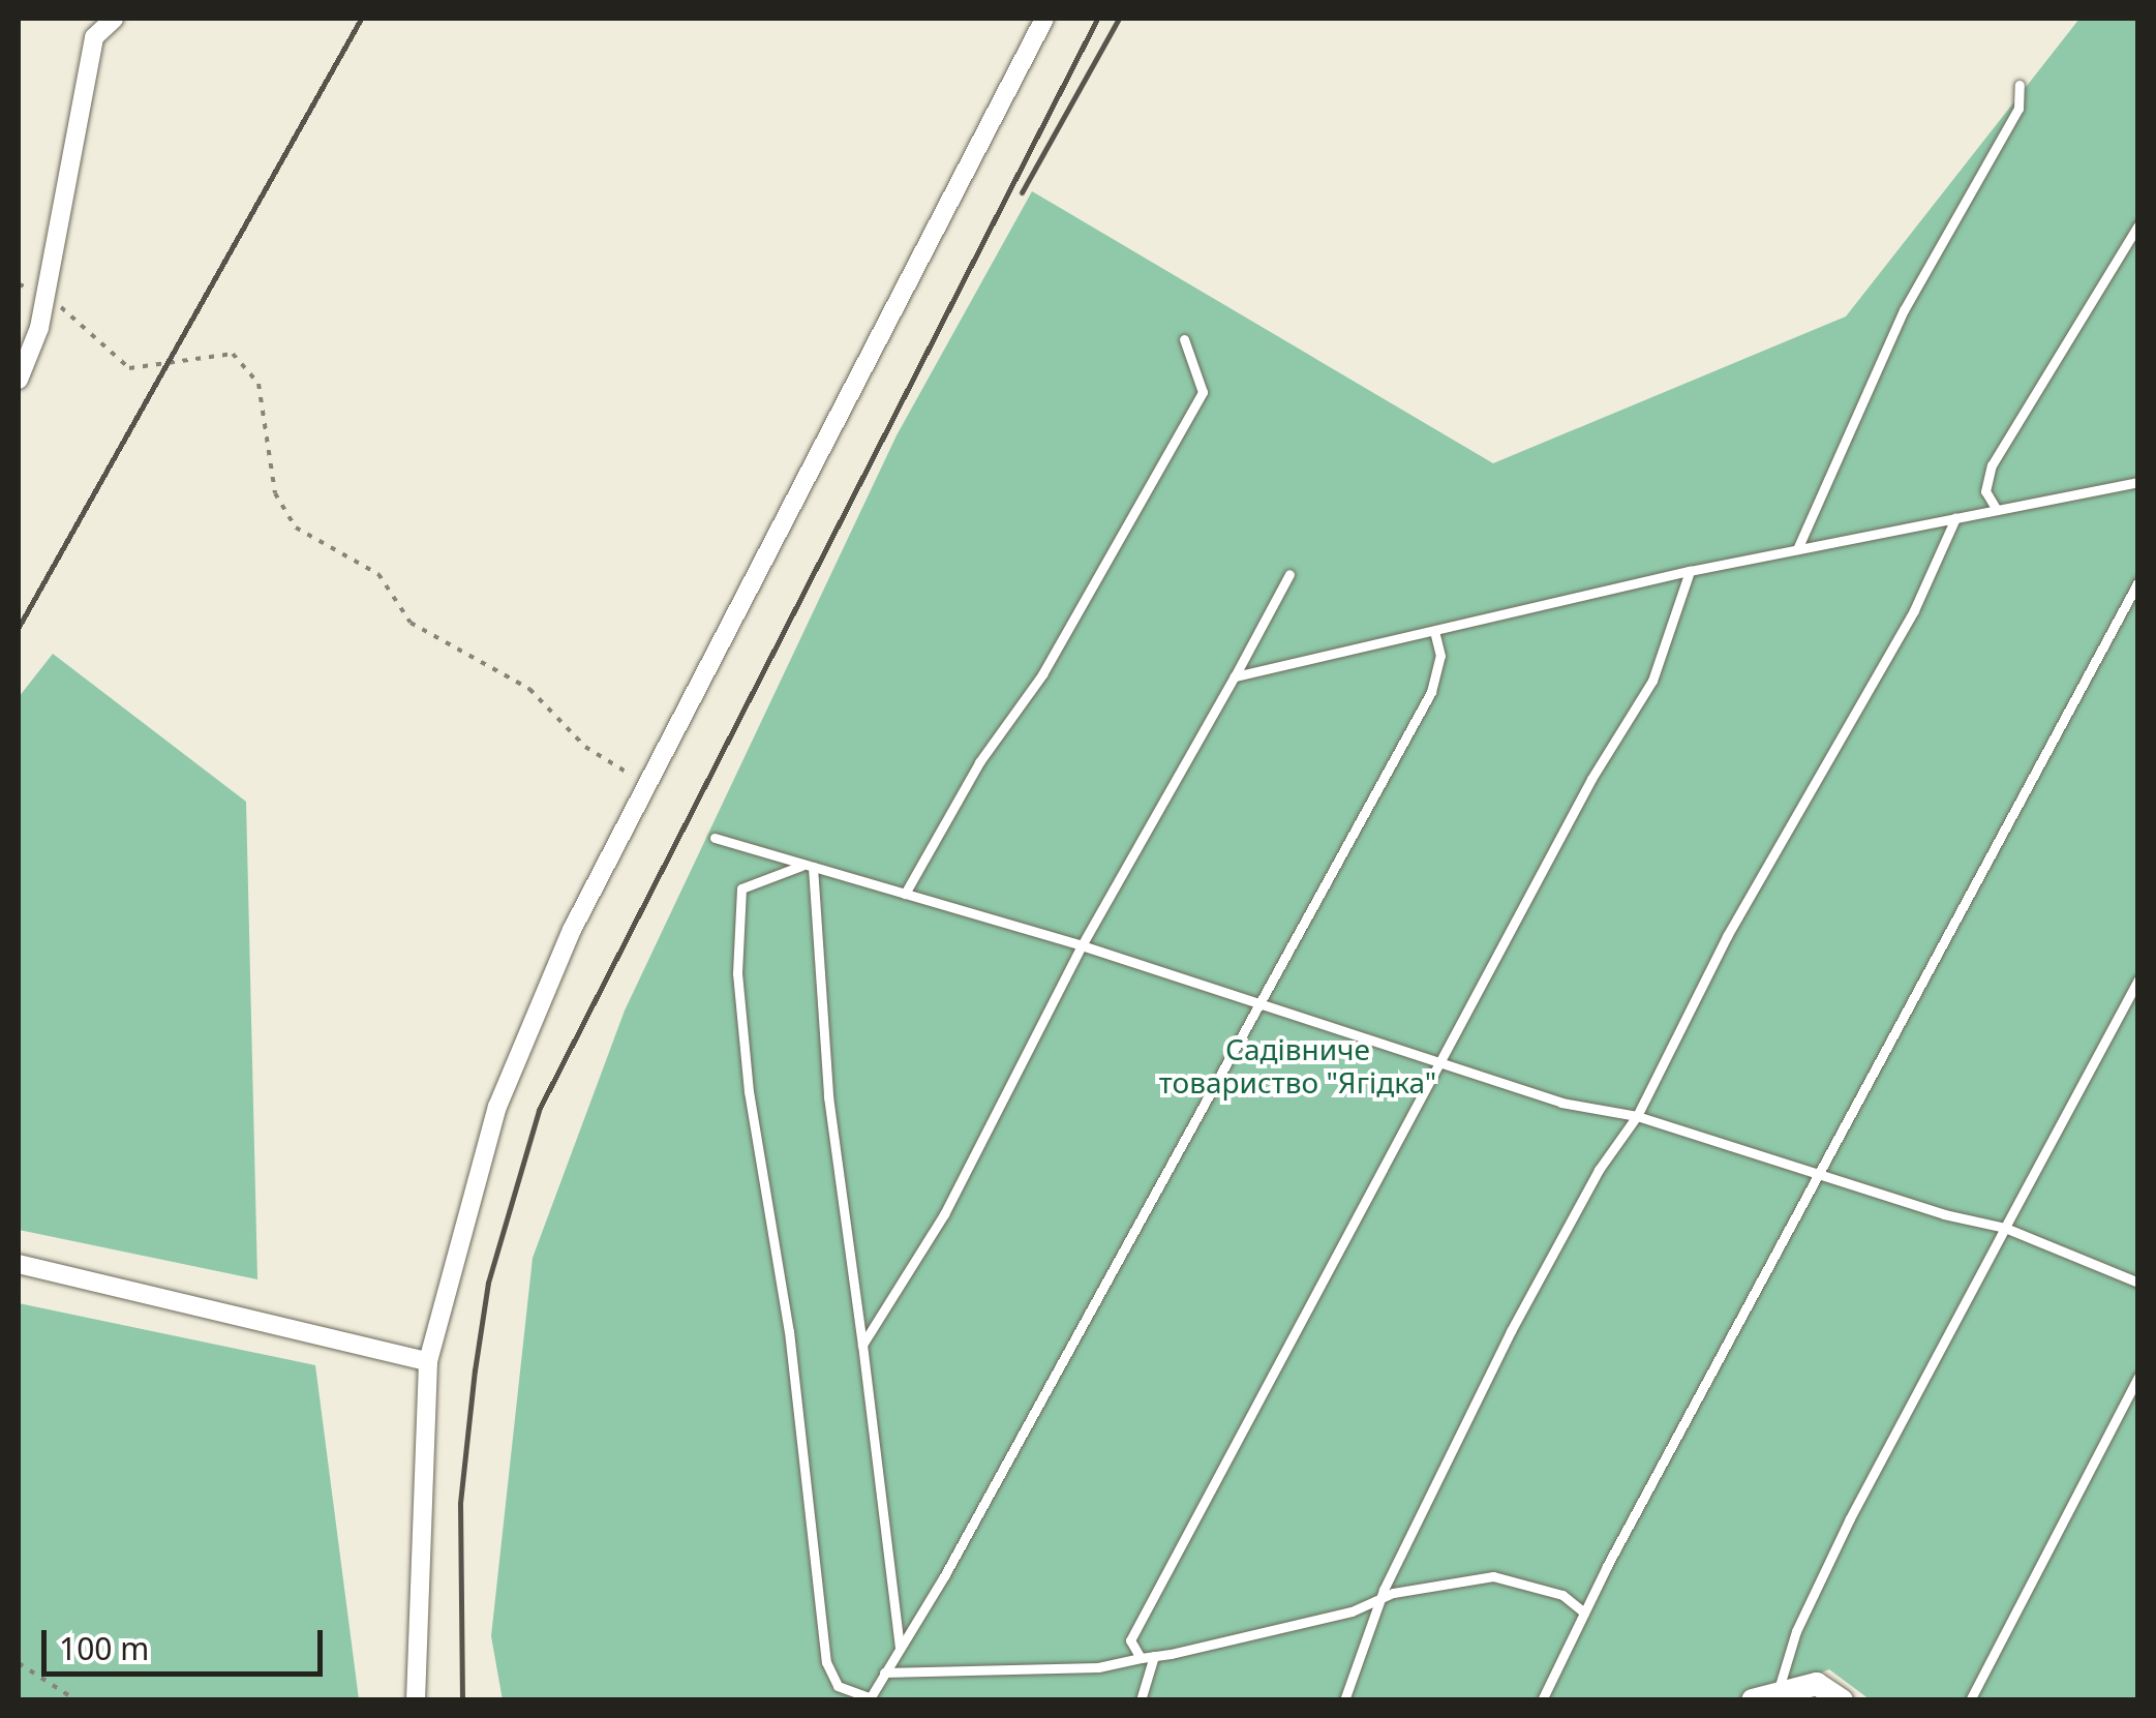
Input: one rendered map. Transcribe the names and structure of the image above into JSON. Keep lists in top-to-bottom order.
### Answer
{
  "parks": ["Садівниче товариство \"Ягідка\""],
  "scale_bar": "100 m"
}
